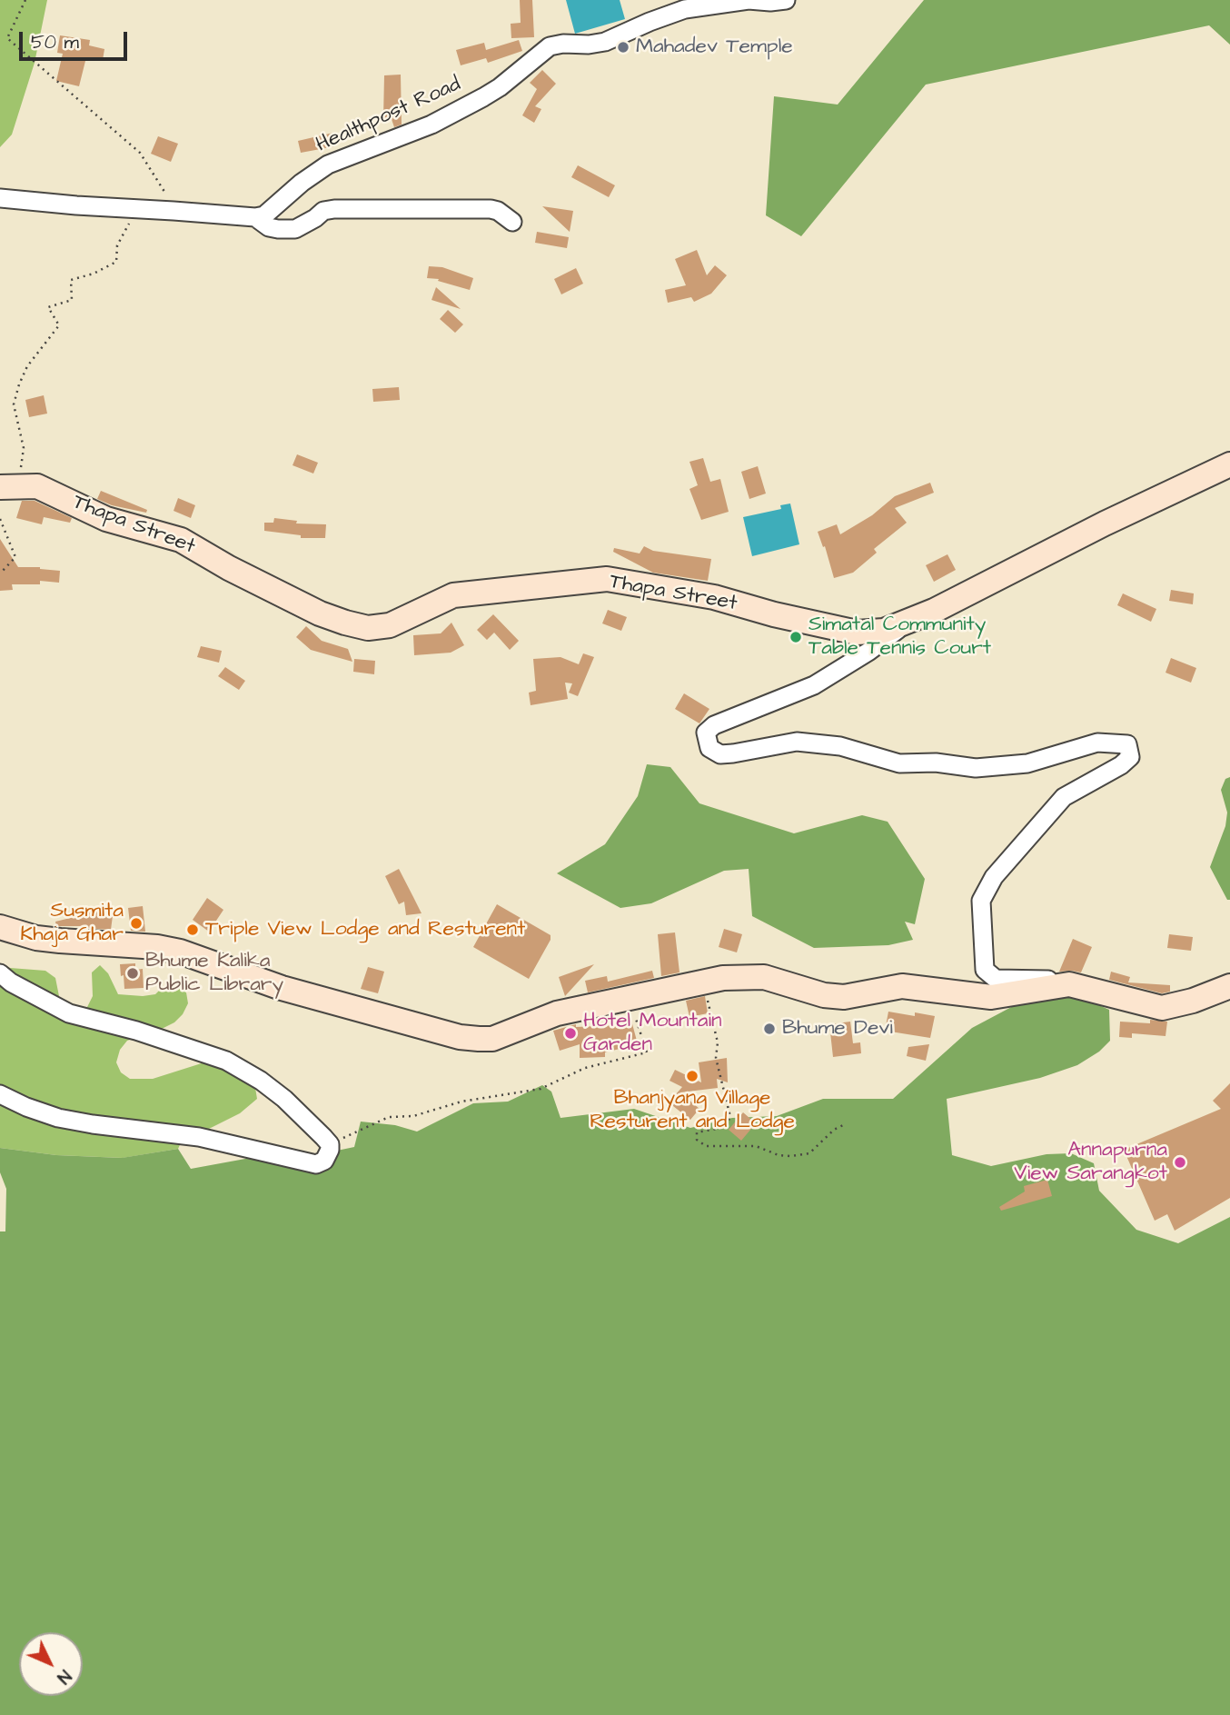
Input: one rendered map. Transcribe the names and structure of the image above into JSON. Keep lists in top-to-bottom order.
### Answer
{
  "streets": {
    "street": ["Healthpost Road", "Thapa Street"]
  },
  "places": [
    "Mahadev Temple",
    "Simatal Community Table Tennis Court",
    "Susmita Khaja Ghar",
    "Triple View Lodge and Resturent",
    "Bhume Kalika Public Library",
    "Bhume Devi",
    "Hotel Mountain Garden",
    "Bhanjyang Village Resturent and Lodge",
    "Annapurna View Sarangkot"
  ],
  "scale_bar": "50 m",
  "north": "bottom right"
}
